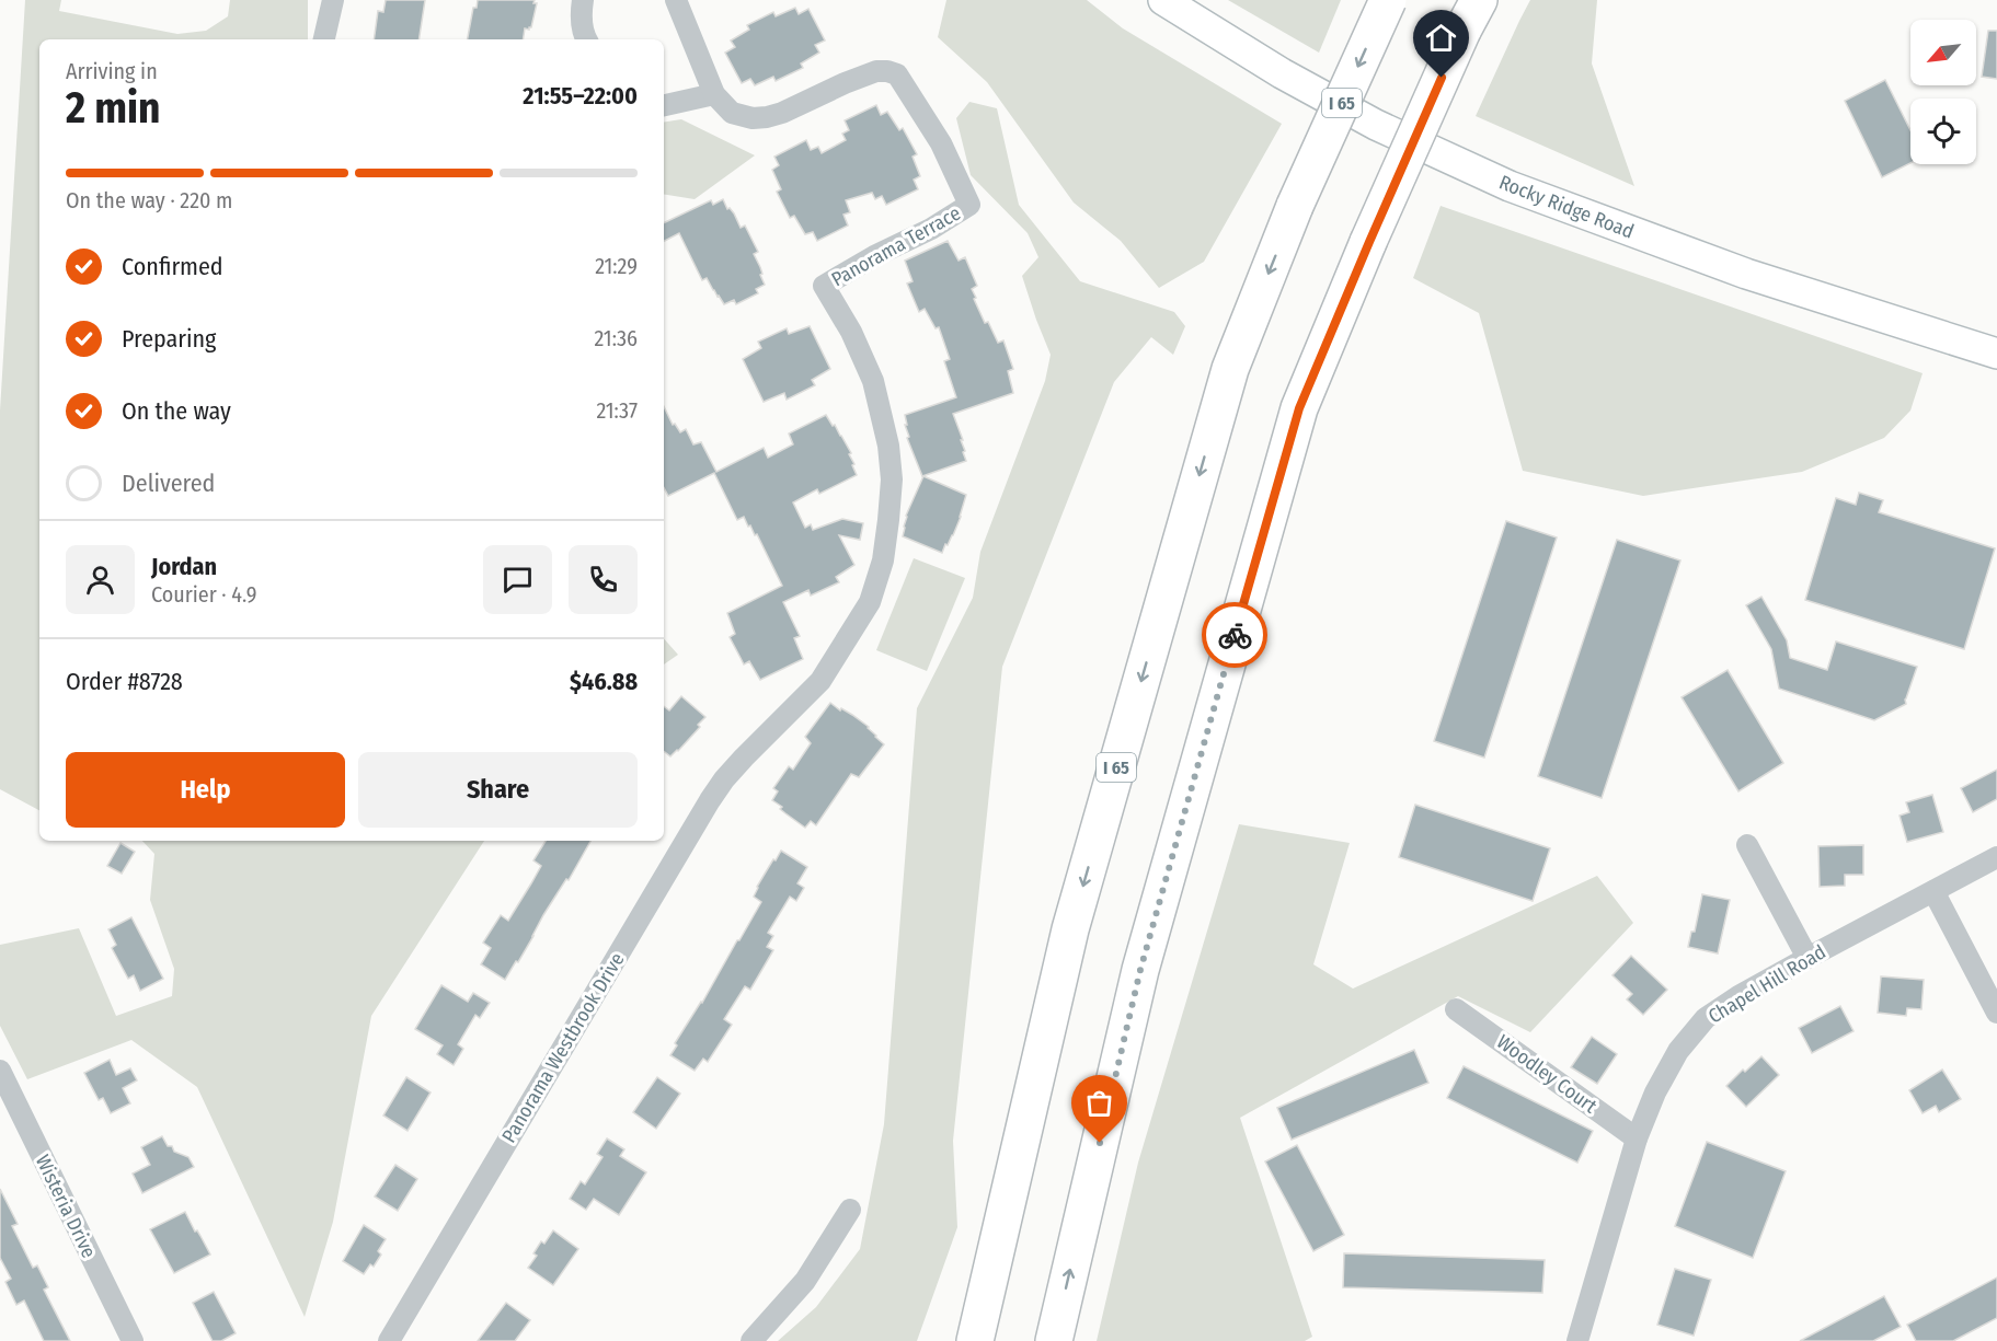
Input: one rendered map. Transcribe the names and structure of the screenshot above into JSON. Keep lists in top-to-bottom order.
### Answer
{
  "streets": {
    "highway": ["I 65"],
    "main road": ["Rocky Ridge Road"],
    "street": [
      "Panorama Terrace",
      "Chapel Hill Road",
      "Panorama Westbrook Drive",
      "Woodley Court",
      "Wisteria Drive"
    ]
  },
  "crossings": [
    ["Panorama Terrace", "Panorama Westbrook Drive"],
    ["Chapel Hill Road", "Woodley Court"]
  ],
  "north": "bottom left",
  "page": {
    "heading": ["2 min", "Arriving in", "21:55–22:00"],
    "panel": [
      "Jordan",
      "Courier · 4.9",
      "Order #8728",
      "$46.88"
    ],
    "bar": "On the way · 220 m",
    "list": [
      ["Confirmed", "21:29"],
      ["Preparing", "21:36"],
      ["On the way", "21:37"],
      "Delivered"
    ],
    "buttons": ["Help", "Share"]
  }
}
